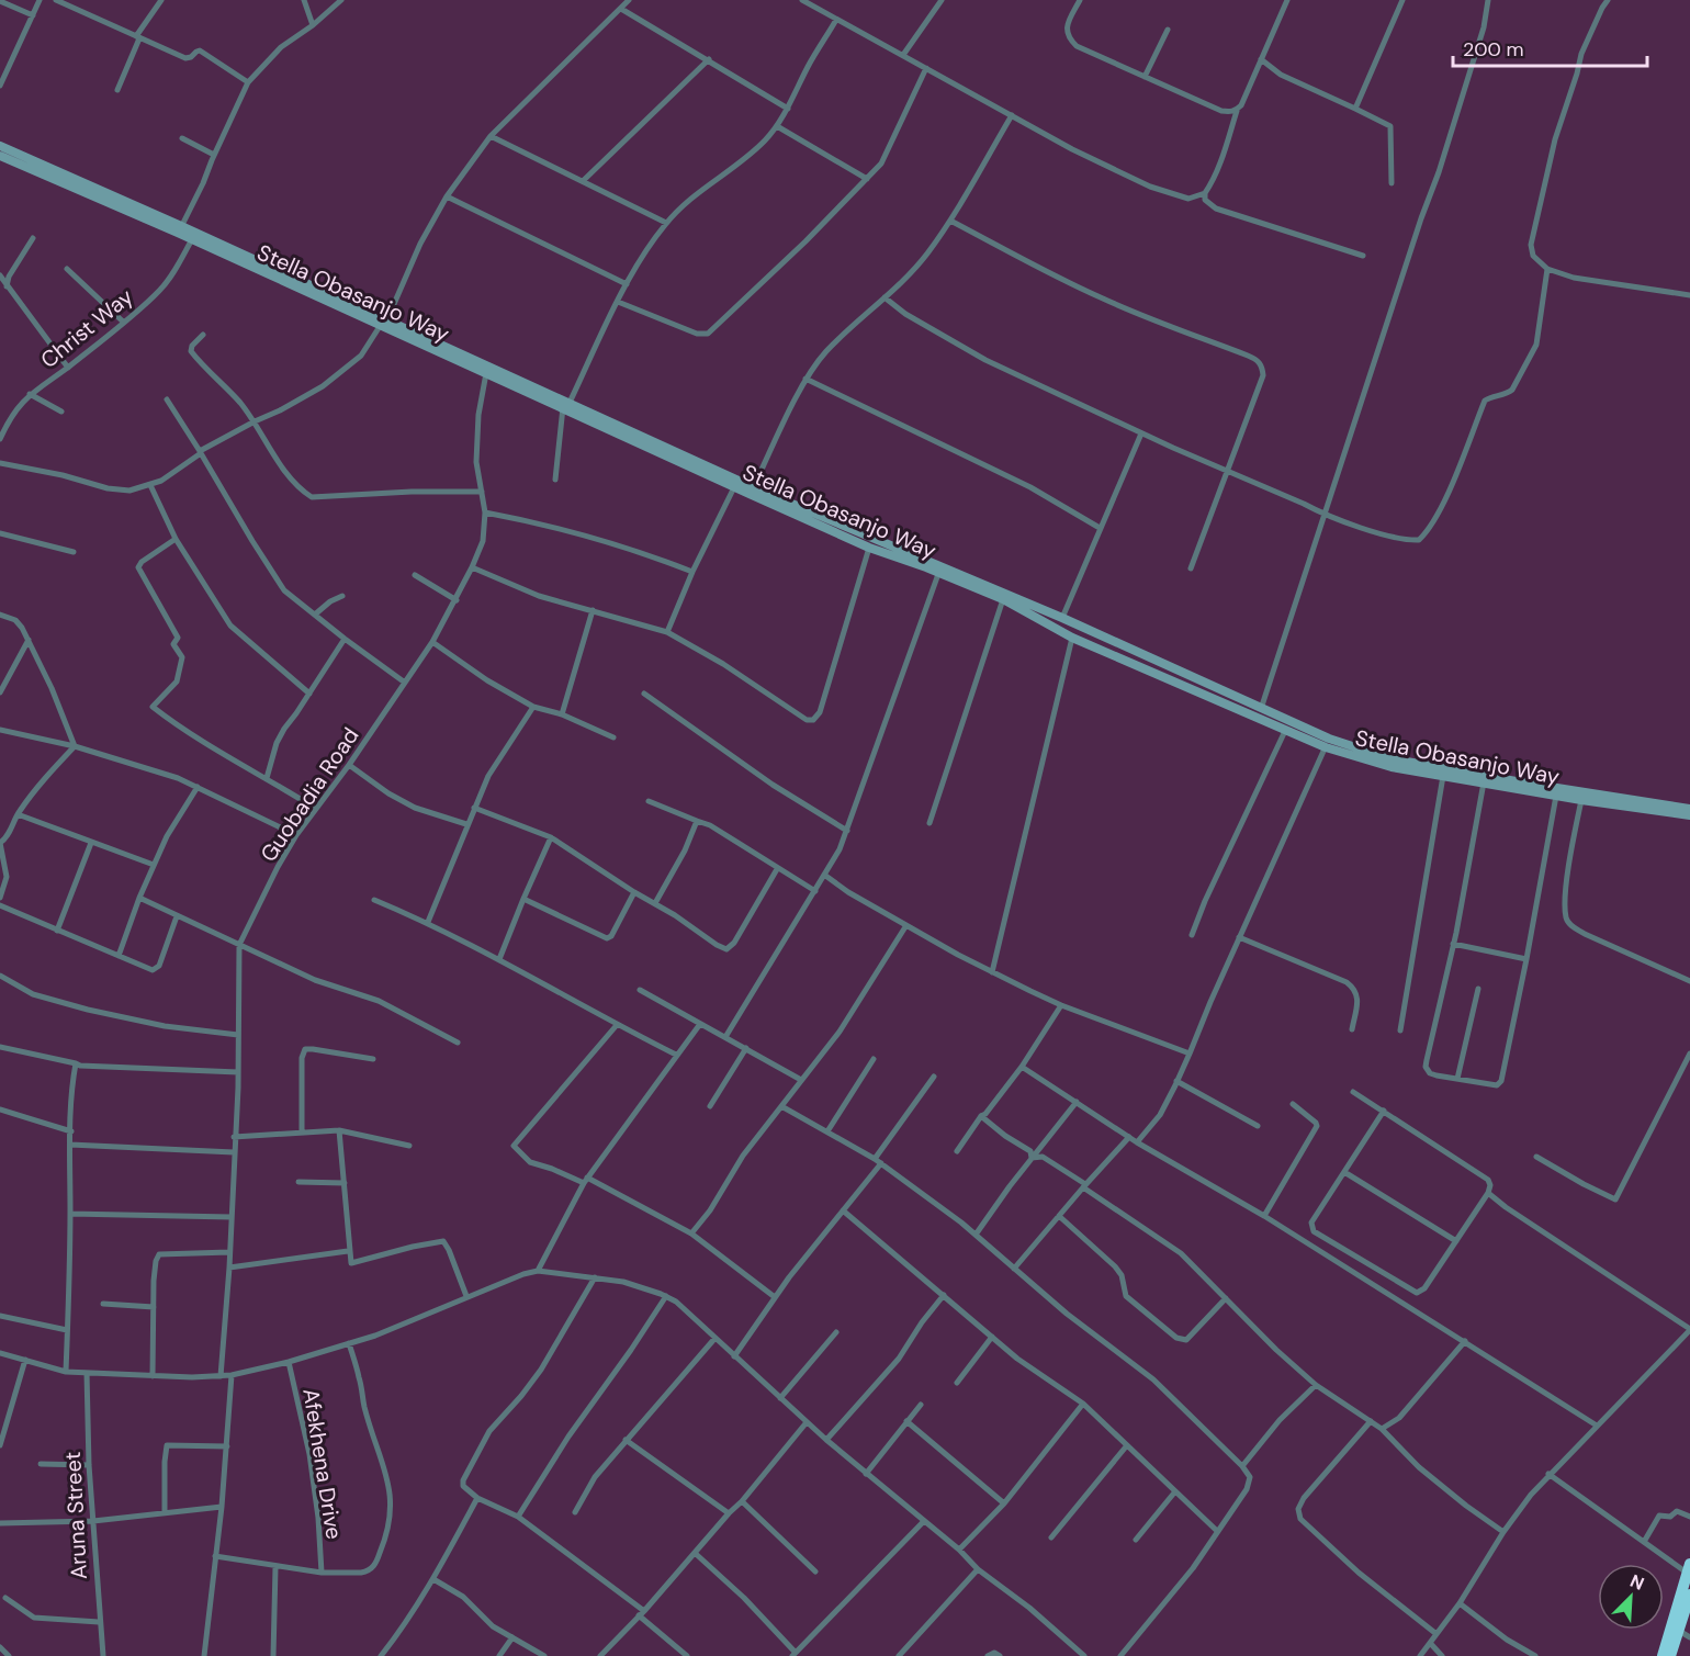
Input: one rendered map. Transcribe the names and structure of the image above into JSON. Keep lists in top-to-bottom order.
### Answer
{
  "streets": {
    "street": [
      "Stella Obasanjo Way",
      "Christ Way",
      "Guobadia Road",
      "Afekhena Drive",
      "Aruna Street"
    ]
  },
  "crossings": [
    ["Stella Obasanjo Way", "Christ Way"],
    ["Stella Obasanjo Way", "Guobadia Road"]
  ],
  "scale_bar": "200 m",
  "north": "top right"
}
